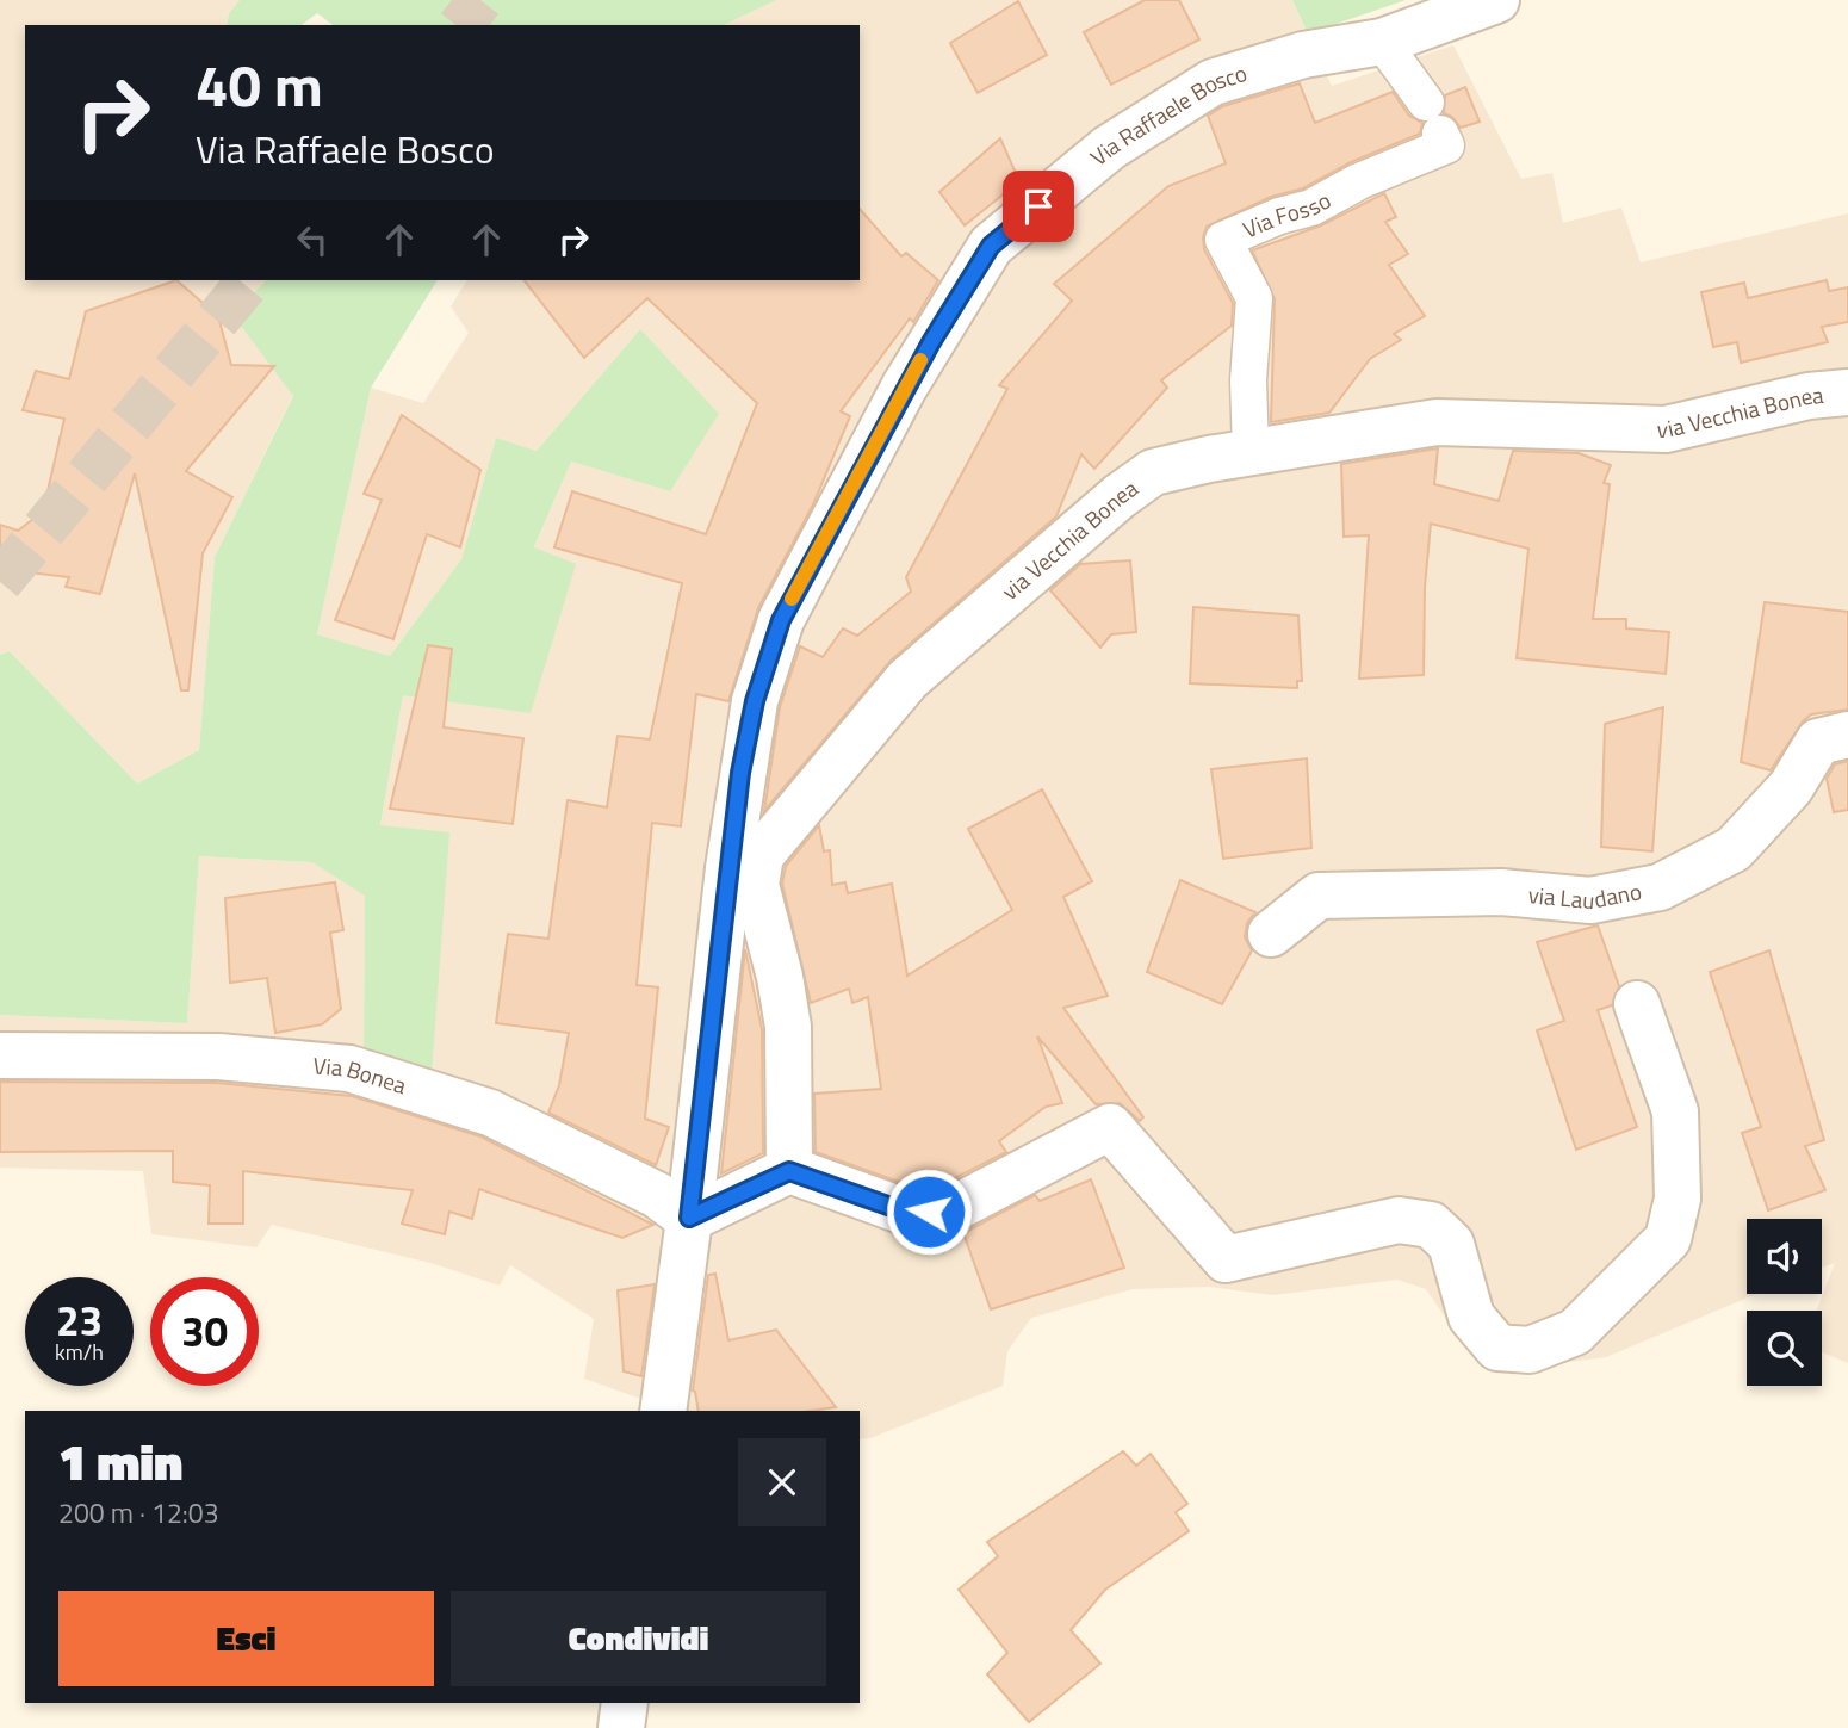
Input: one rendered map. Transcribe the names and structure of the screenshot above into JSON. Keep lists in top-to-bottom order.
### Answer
{
  "streets": {
    "street": [
      "Via Raffaele Bosco",
      "Via Fosso",
      "via Vecchia Bonea",
      "via Laudano",
      "Via Bonea"
    ]
  },
  "crossings": [
    ["Via Raffaele Bosco", "Via Fosso"],
    ["Via Raffaele Bosco", "Via Bonea"],
    ["Via Fosso", "via Vecchia Bonea"]
  ],
  "page": {
    "turn": ["40 m", "Via Raffaele Bosco"],
    "speed": "23 km/h",
    "limit": "30",
    "heading": ["1 min", "200 m · 12:03"],
    "buttons": ["Esci", "Condividi"]
  }
}
